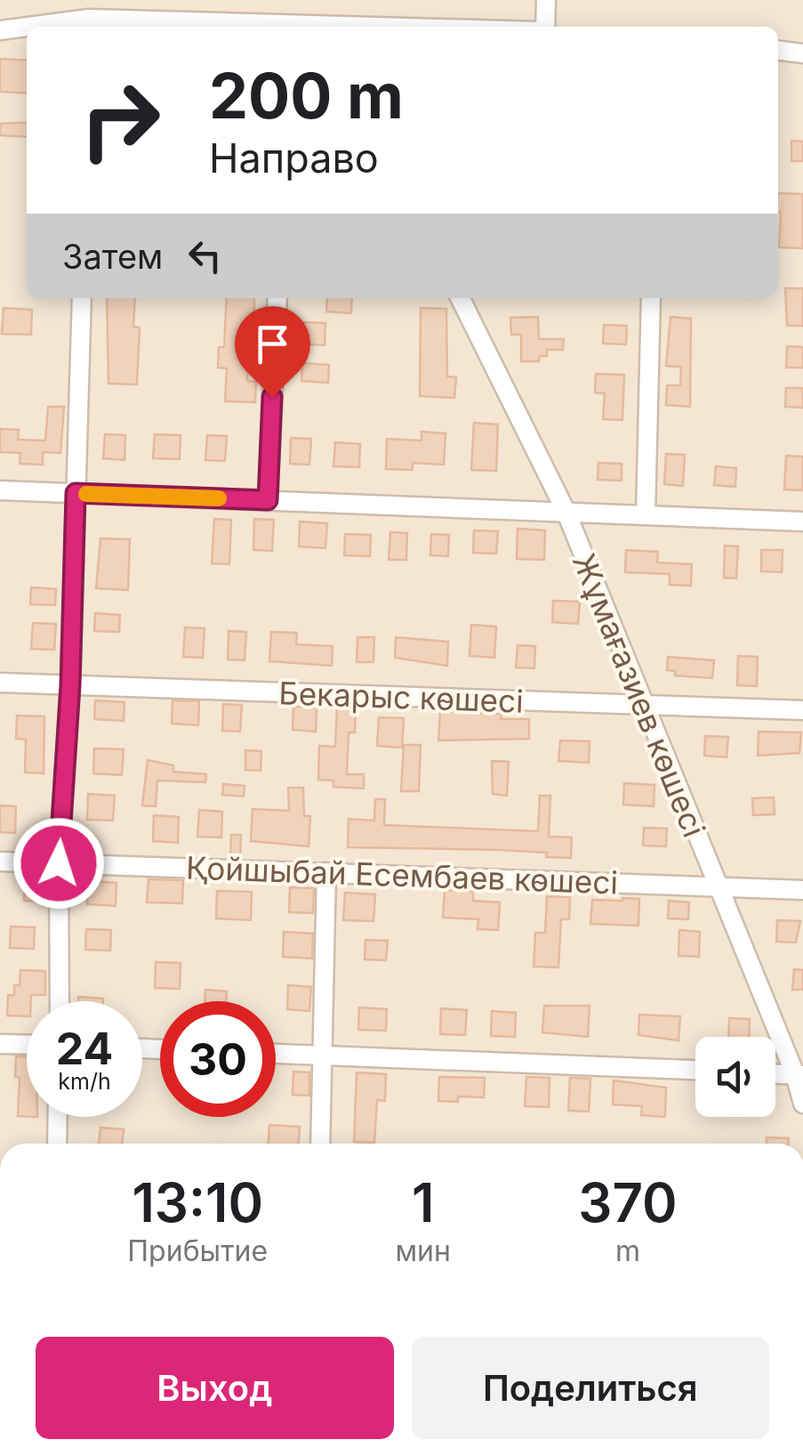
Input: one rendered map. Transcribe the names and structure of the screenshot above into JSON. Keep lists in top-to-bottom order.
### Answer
{
  "streets": {
    "street": ["Жұмағазиев көшесі", "Бекарыс көшесі", "Қойшыбай Есембаев көшесі"]
  },
  "crossings": [
    ["Жұмағазиев көшесі", "Бекарыс көшесі"],
    ["Жұмағазиев көшесі", "Қойшыбай Есембаев көшесі"]
  ],
  "page": {
    "turn": ["200 m", "Направо"],
    "then": "Затем",
    "speed": "24 km/h",
    "limit": "30",
    "eta": [
      "13:10",
      "Прибытие",
      "1",
      "мин",
      "370",
      "m"
    ],
    "buttons": ["Выход", "Поделиться"]
  }
}
